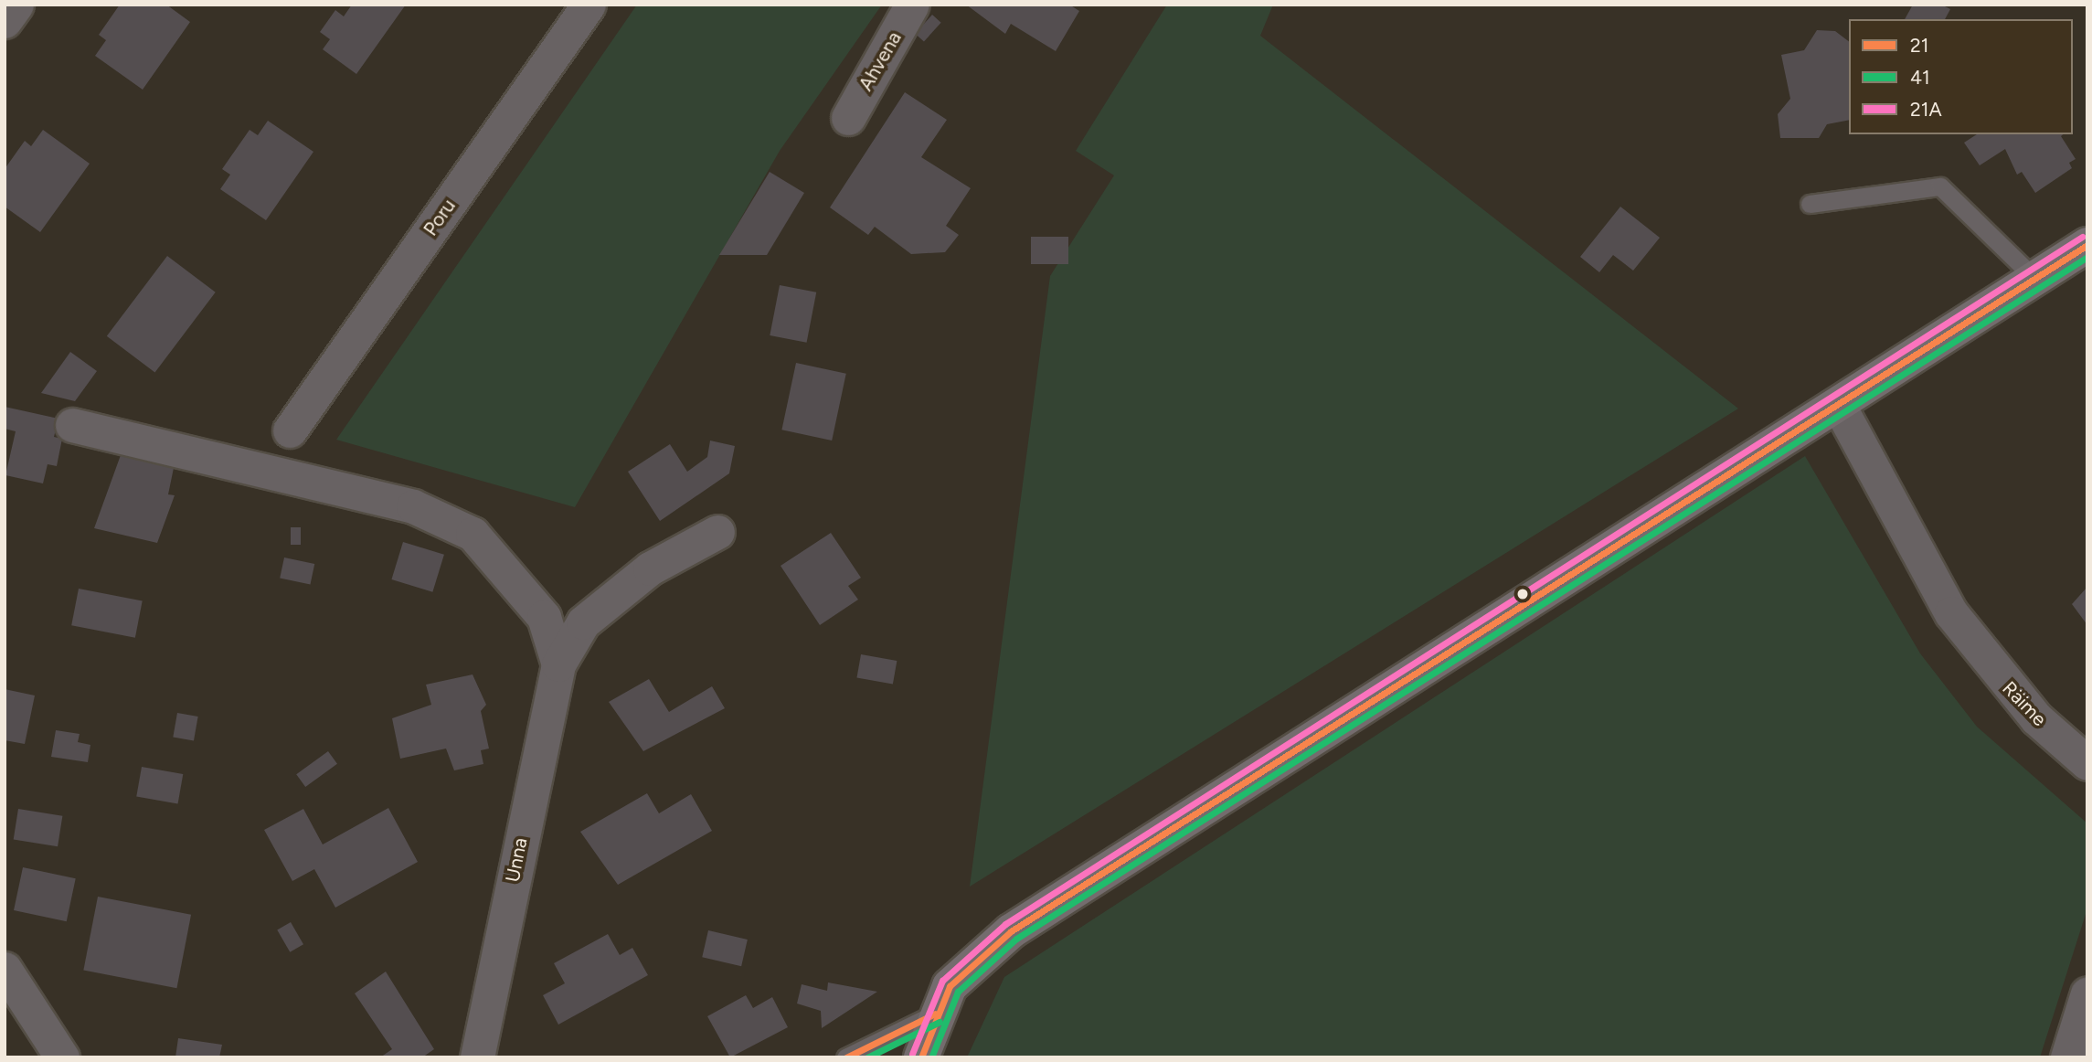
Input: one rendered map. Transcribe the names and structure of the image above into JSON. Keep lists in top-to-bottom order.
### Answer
{
  "streets": {
    "street": [
      "Ahvena",
      "Poru",
      "Räime",
      "Unna"
    ]
  },
  "lines": ["transit line 21A", "transit line 21", "transit line 41"],
  "legend": ["21", "41", "21A"]
}
